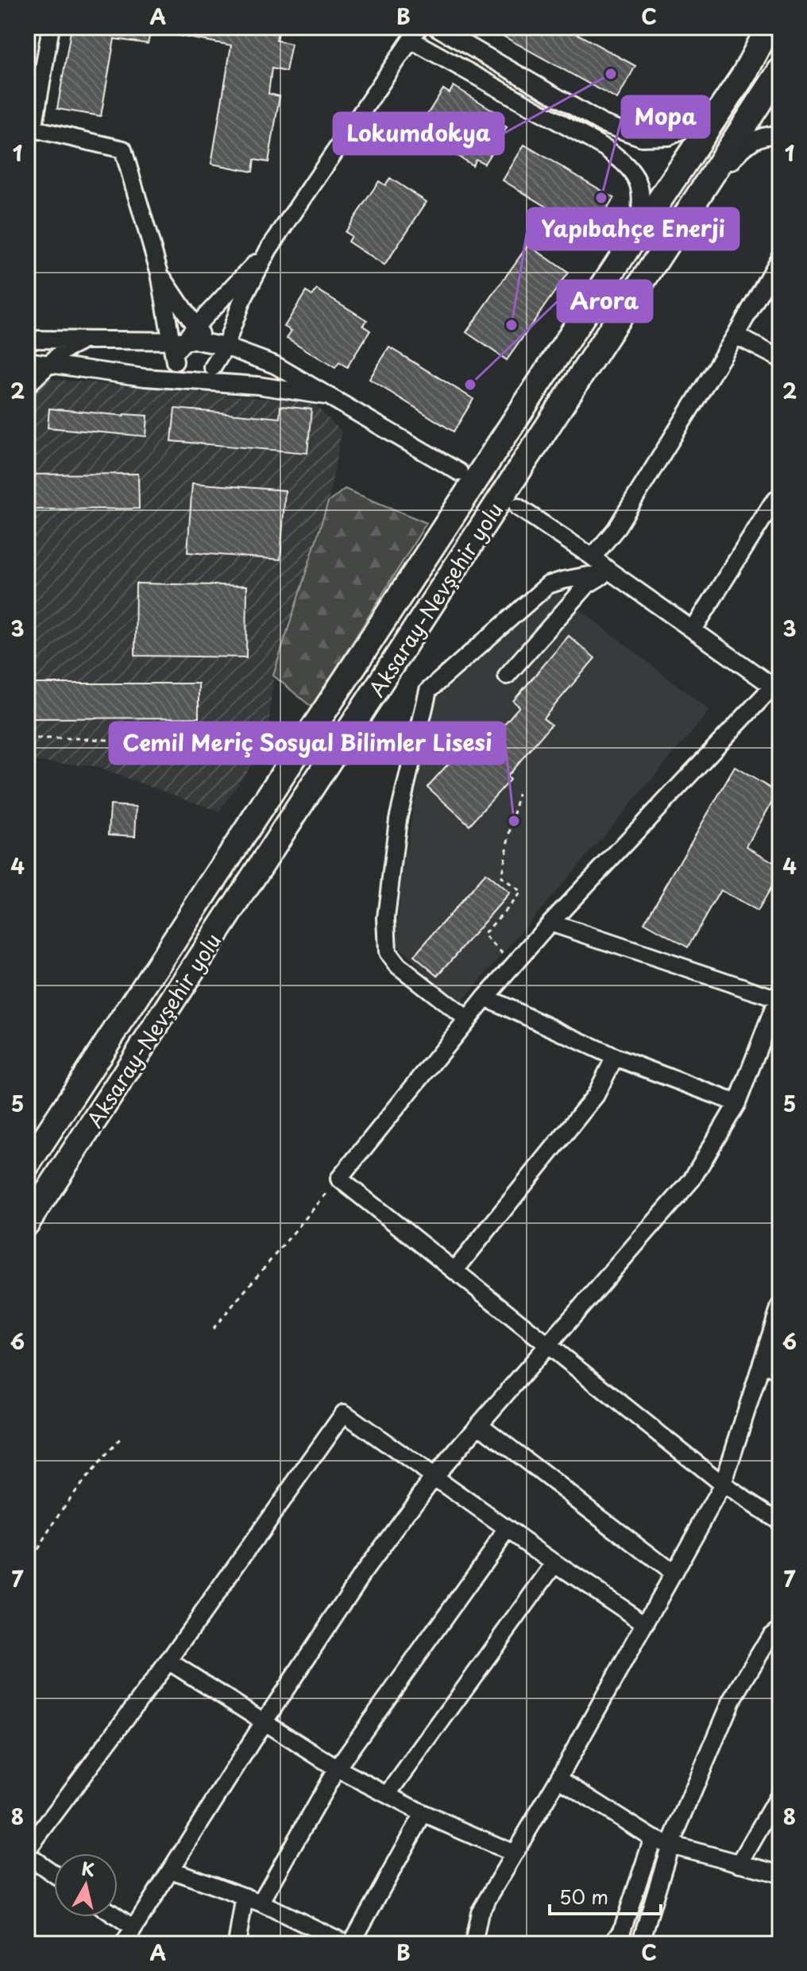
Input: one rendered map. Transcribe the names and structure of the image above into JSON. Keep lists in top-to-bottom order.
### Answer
{
  "streets": {
    "highway": ["Aksaray-Nevşehir yolu"]
  },
  "places": [
    "Lokumdokya",
    "Mopa",
    "Yapıbahçe Enerji",
    "Arora",
    "Cemil Meriç Sosyal Bilimler Lisesi"
  ],
  "scale_bar": "50 m",
  "north": "top",
  "grid": {
    "columns": ["A", "B", "C"],
    "rows": [
      "1",
      "2",
      "3",
      "4",
      "5",
      "6",
      "7",
      "8"
    ]
  }
}
